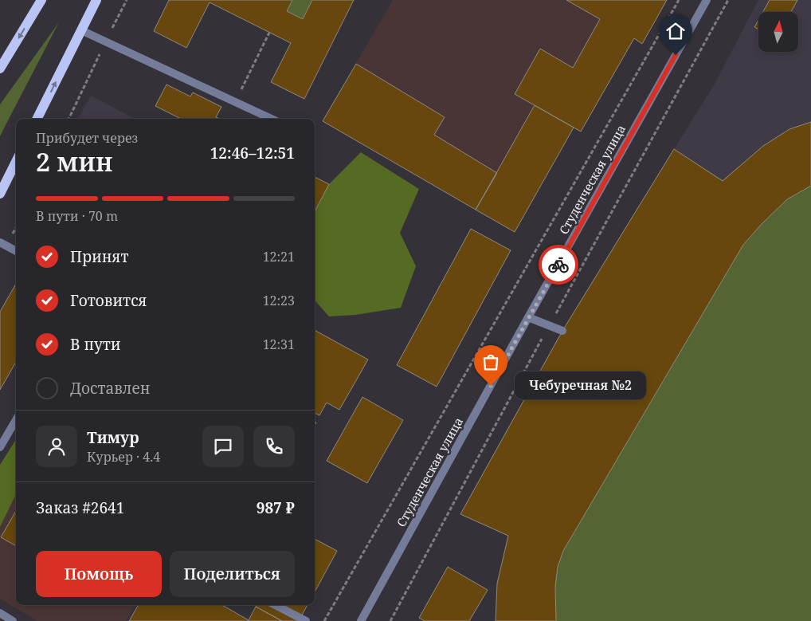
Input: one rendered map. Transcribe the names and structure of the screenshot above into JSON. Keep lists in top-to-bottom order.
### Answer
{
  "streets": {
    "street": ["Студенческая улица"]
  },
  "places": ["Чебуречная №2"],
  "north": "top",
  "page": {
    "heading": ["2 мин", "Прибудет через", "12:46–12:51"],
    "panel": [
      "Тимур",
      "Курьер · 4.4",
      "Заказ #2641",
      "987 ₽"
    ],
    "bar": "В пути · 70 m",
    "list": [
      ["Принят", "12:21"],
      ["Готовится", "12:23"],
      ["В пути", "12:31"],
      "Доставлен"
    ],
    "bubble": "Чебуречная №2",
    "buttons": ["Помощь", "Поделиться"]
  }
}
